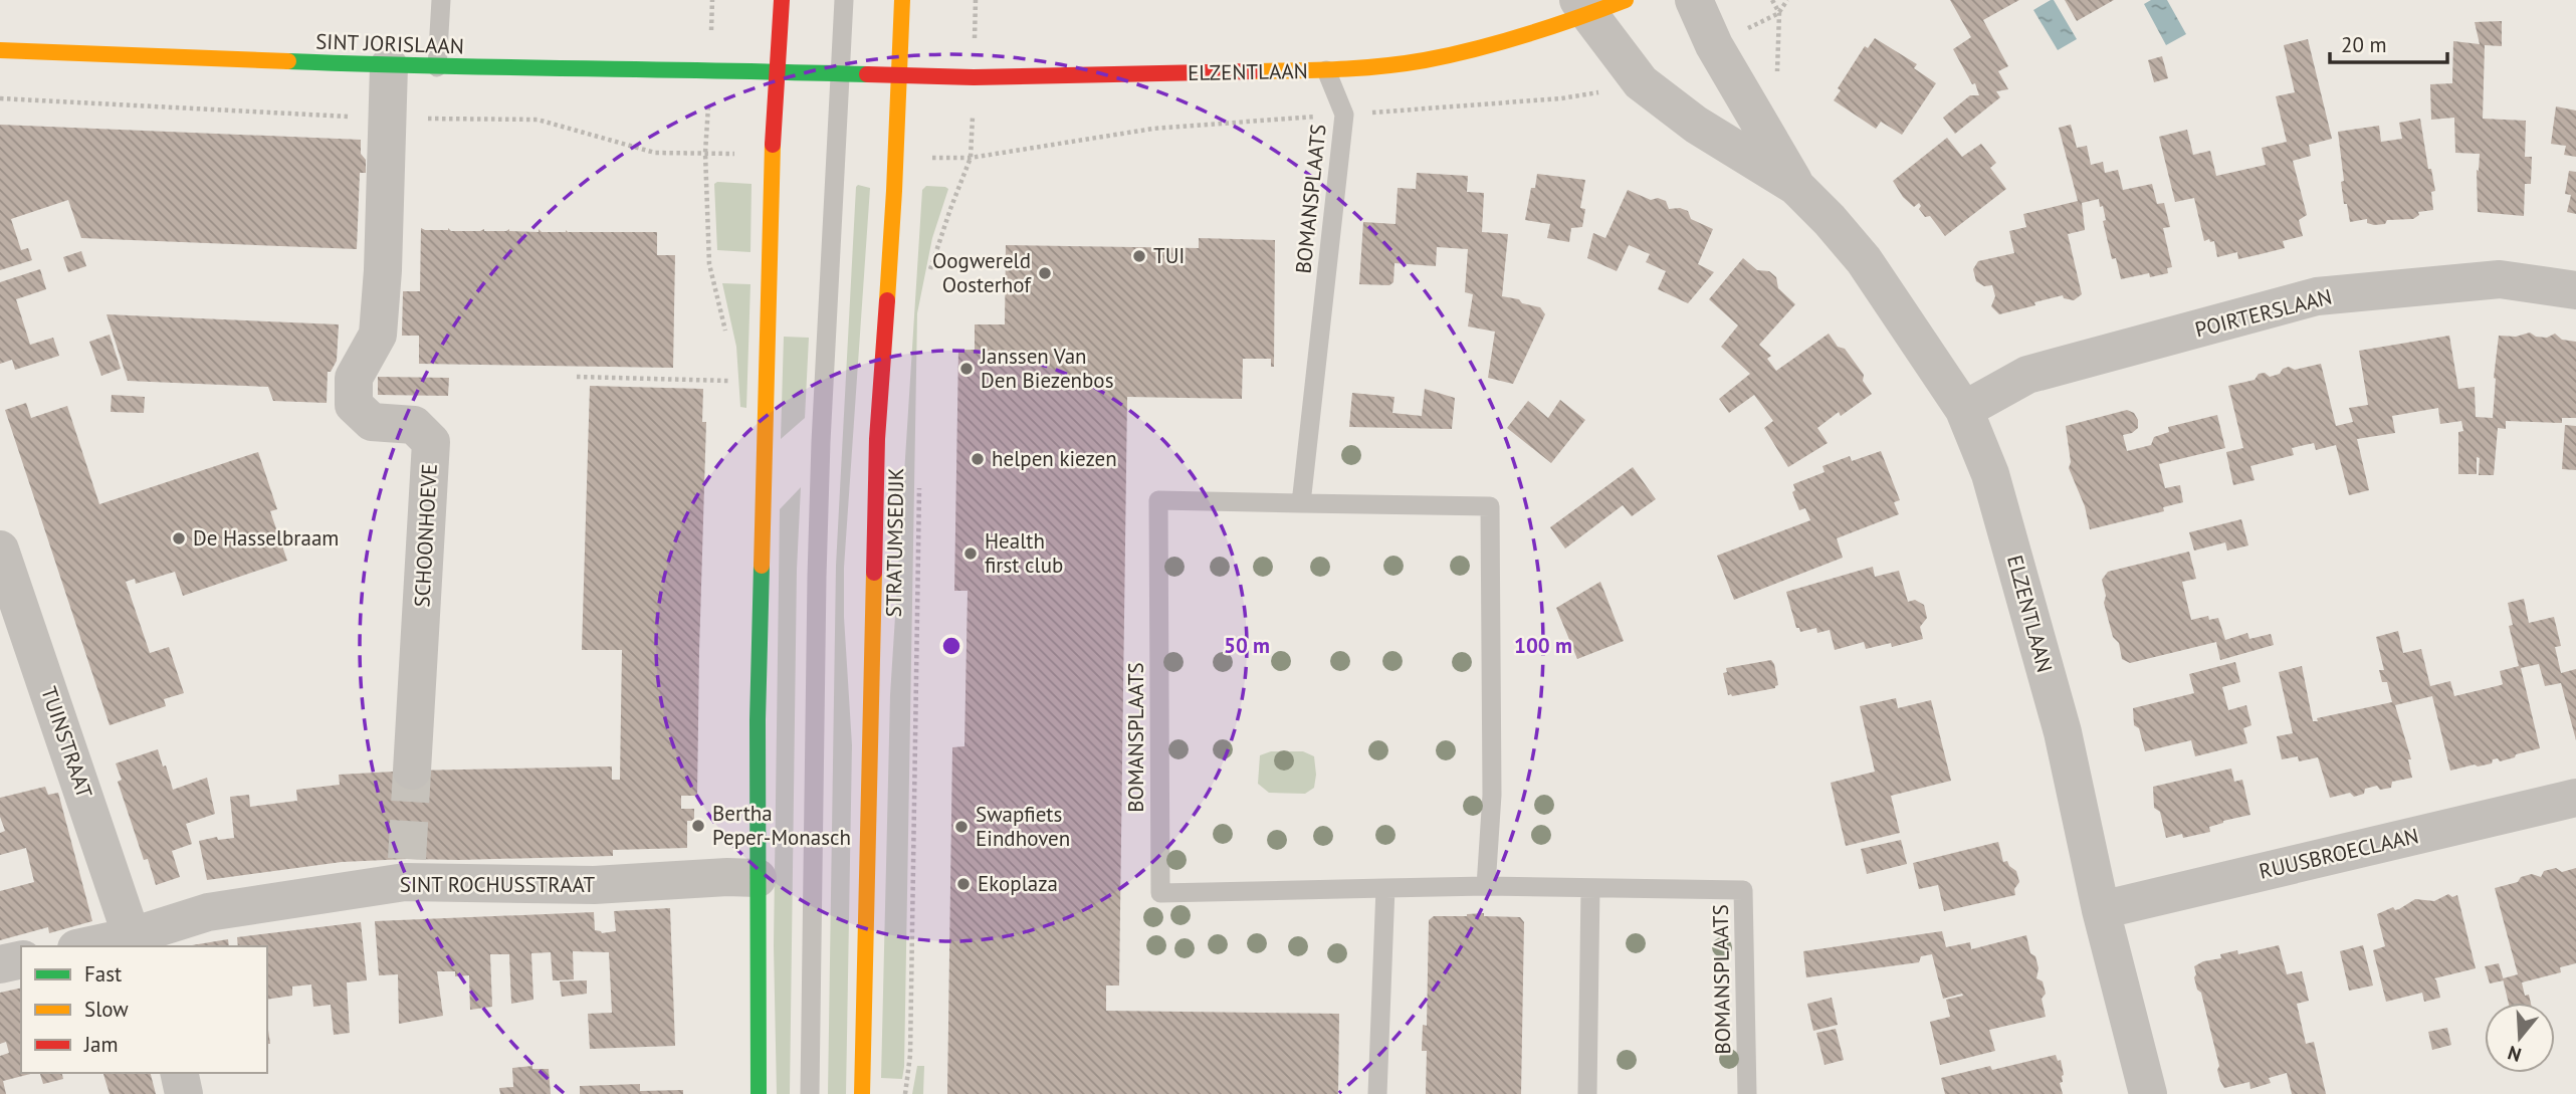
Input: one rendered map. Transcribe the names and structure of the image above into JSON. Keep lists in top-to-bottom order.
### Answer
{
  "streets": {
    "street": [
      "SINT JORISLAAN",
      "ELZENTLAAN",
      "POIRTERSLAAN",
      "SCHOONHOEVE",
      "STRATUMSEDIJK",
      "TUINSTRAAT",
      "RUUSBROECLAAN",
      "SINT ROCHUSSTRAAT"
    ],
    "lane": ["BOMANSPLAATS"]
  },
  "crossings": [
    ["SINT JORISLAAN", "ELZENTLAAN"],
    ["SINT JORISLAAN", "SCHOONHOEVE"],
    ["ELZENTLAAN", "BOMANSPLAATS"],
    ["ELZENTLAAN", "POIRTERSLAAN"],
    ["ELZENTLAAN", "STRATUMSEDIJK"],
    ["ELZENTLAAN", "RUUSBROECLAAN"],
    ["TUINSTRAAT", "SINT ROCHUSSTRAAT"]
  ],
  "places": [
    "TUI",
    "Oogwereld Oosterhof",
    "Janssen Van Den Biezenbos",
    "helpen kiezen",
    "De Hasselbraam",
    "Health first club",
    "Bertha Peper-Monasch",
    "Swapfiets Eindhoven",
    "Ekoplaza"
  ],
  "legend": ["Fast", "Slow", "Jam"],
  "scale_bar": "20 m",
  "north": "bottom",
  "rings": ["50 m", "100 m"]
}
